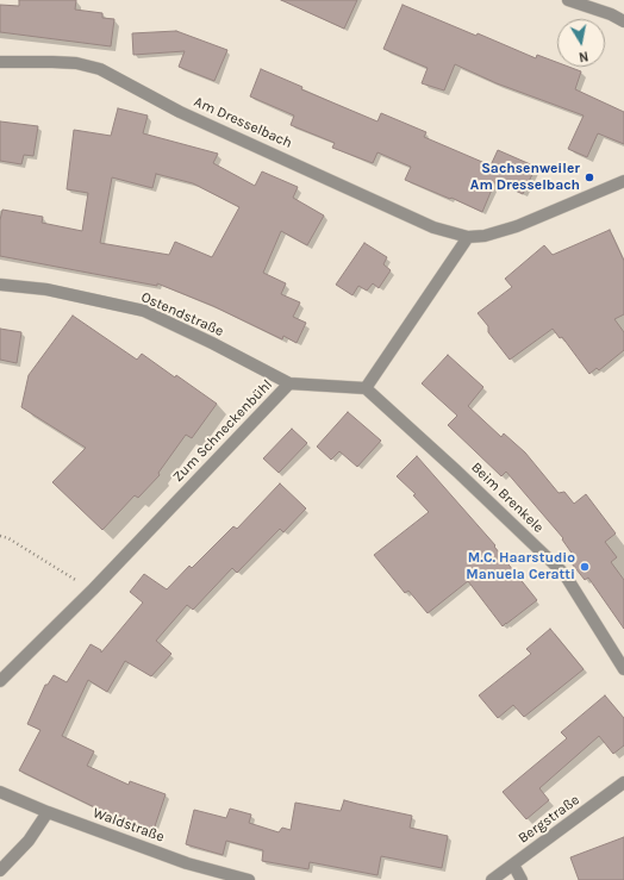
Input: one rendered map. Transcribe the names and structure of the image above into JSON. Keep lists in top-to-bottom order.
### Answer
{
  "streets": {
    "street": [
      "Am Dresselbach",
      "Ostendstraße",
      "Zum Schneckenbühl",
      "Beim Brenkele",
      "Bergstraße",
      "Waldstraße"
    ]
  },
  "crossings": [
    ["Ostendstraße", "Zum Schneckenbühl"],
    ["Zum Schneckenbühl", "Beim Brenkele"]
  ],
  "places": ["Sachsenweiler Am Dresselbach", "M.C. Haarstudio Manuela Ceratti"],
  "north": "bottom"
}
